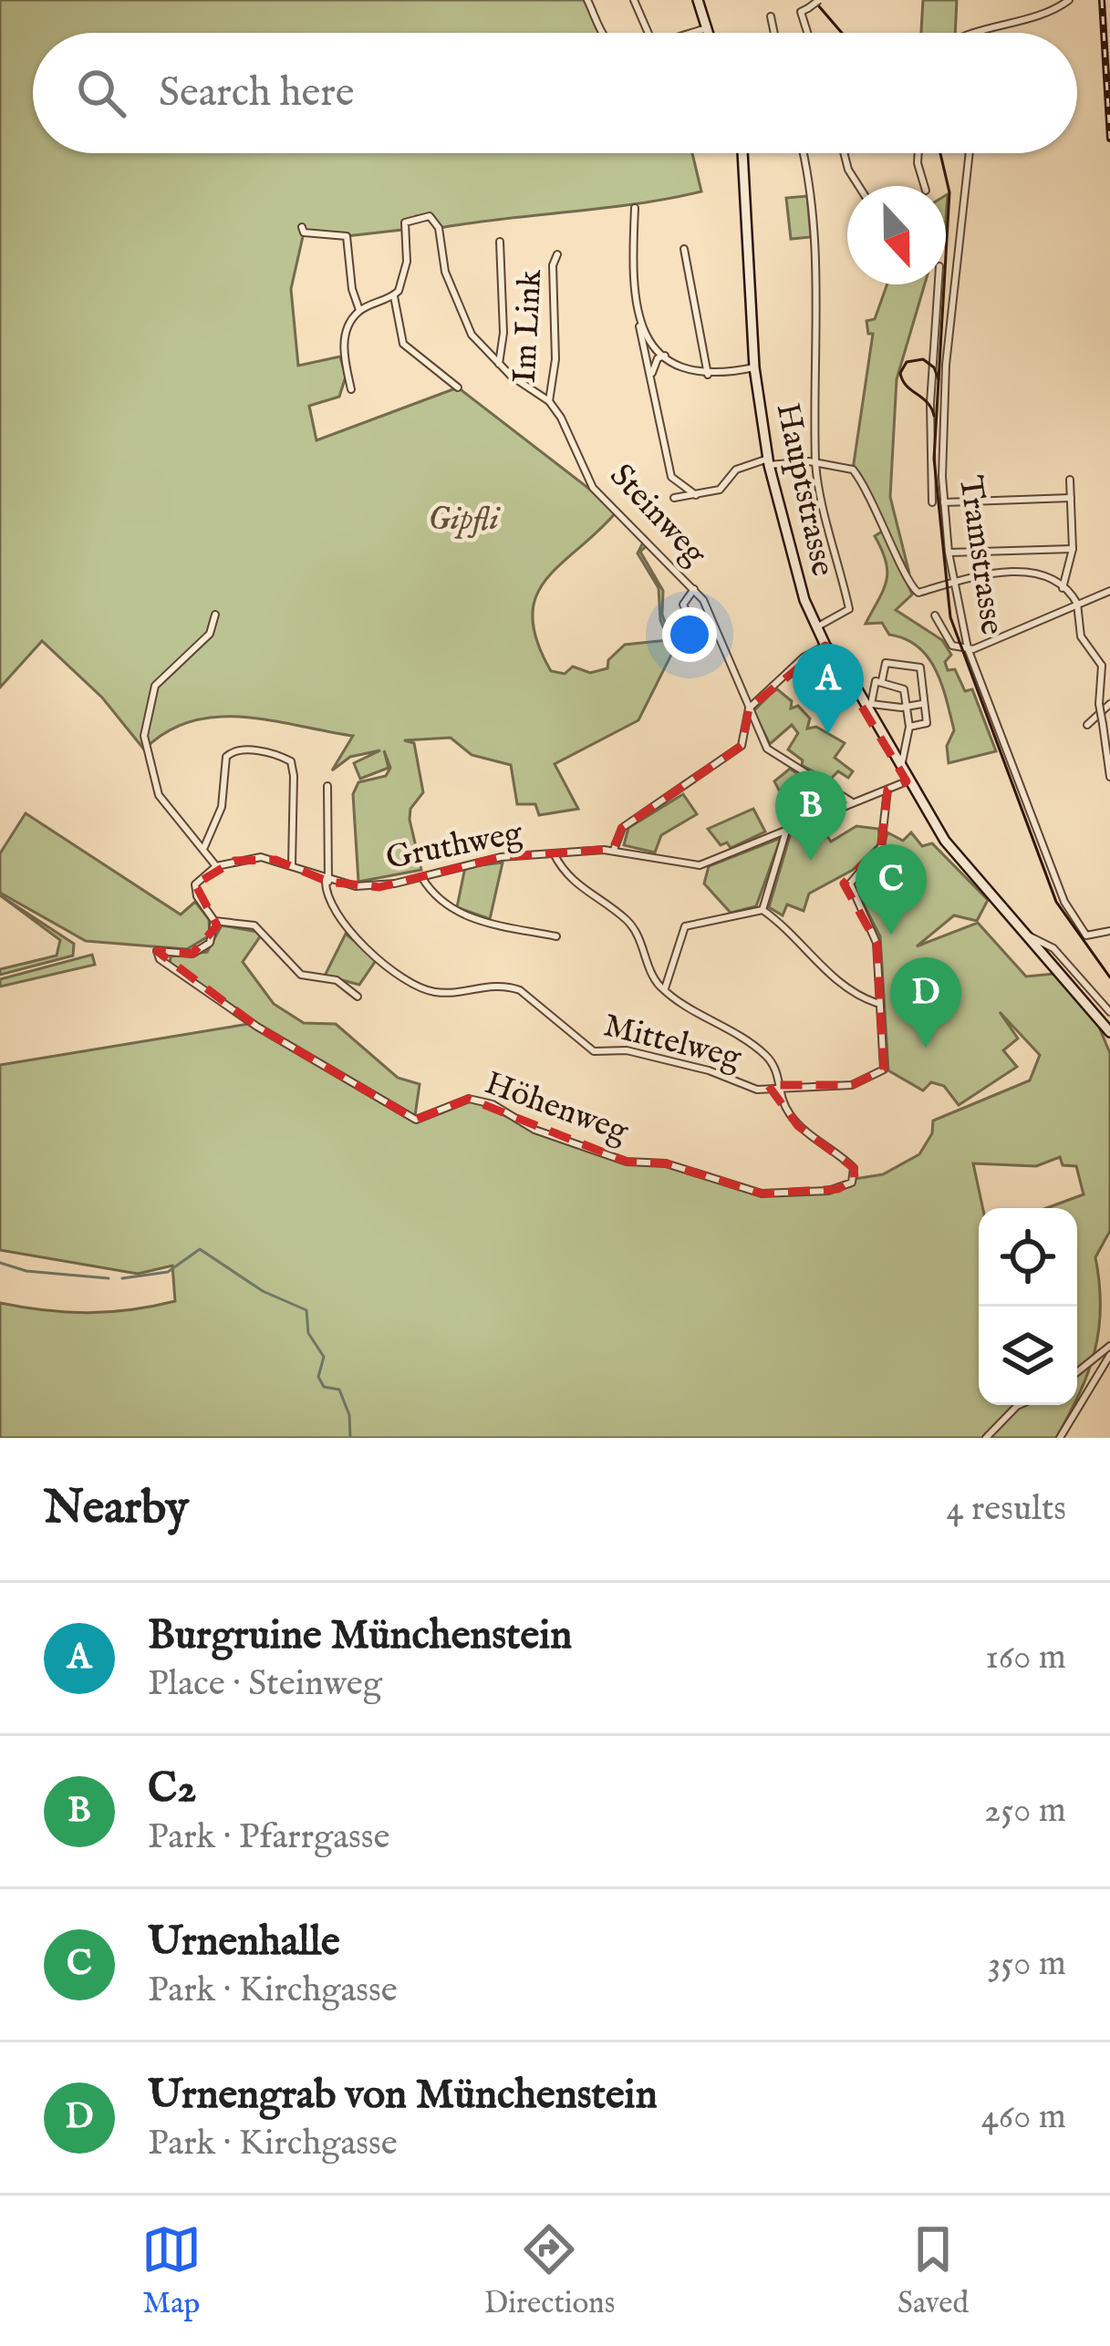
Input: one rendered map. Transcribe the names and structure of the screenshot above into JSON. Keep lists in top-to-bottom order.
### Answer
{
  "streets": {
    "main road": ["Hauptstrasse"],
    "street": [
      "Im Link",
      "Steinweg",
      "Tramstrasse",
      "Gruthweg",
      "Mittelweg",
      "Höhenweg"
    ]
  },
  "crossings": [
    ["Im Link", "Steinweg"],
    ["Hauptstrasse", "Gruthweg"],
    ["Steinweg", "Gruthweg"],
    ["Gruthweg", "Mittelweg"],
    ["Mittelweg", "Höhenweg"]
  ],
  "parks": ["Gipfli"],
  "north": "bottom",
  "page": {
    "search": "Search here",
    "pins": [
      "A",
      "B",
      "C",
      "D"
    ],
    "heading": ["Nearby", "4 results"],
    "list": [
      {
        "mark": "A",
        "name": "Burgruine Münchenstein",
        "note": "Place · Steinweg",
        "value": "160 m"
      },
      {
        "mark": "B",
        "name": "C2",
        "note": "Park · Pfarrgasse",
        "value": "250 m"
      },
      {
        "mark": "C",
        "name": "Urnenhalle",
        "note": "Park · Kirchgasse",
        "value": "350 m"
      },
      {
        "mark": "D",
        "name": "Urnengrab von Münchenstein",
        "note": "Park · Kirchgasse",
        "value": "460 m"
      }
    ],
    "nav": ["Map", "Directions", "Saved"]
  }
}
